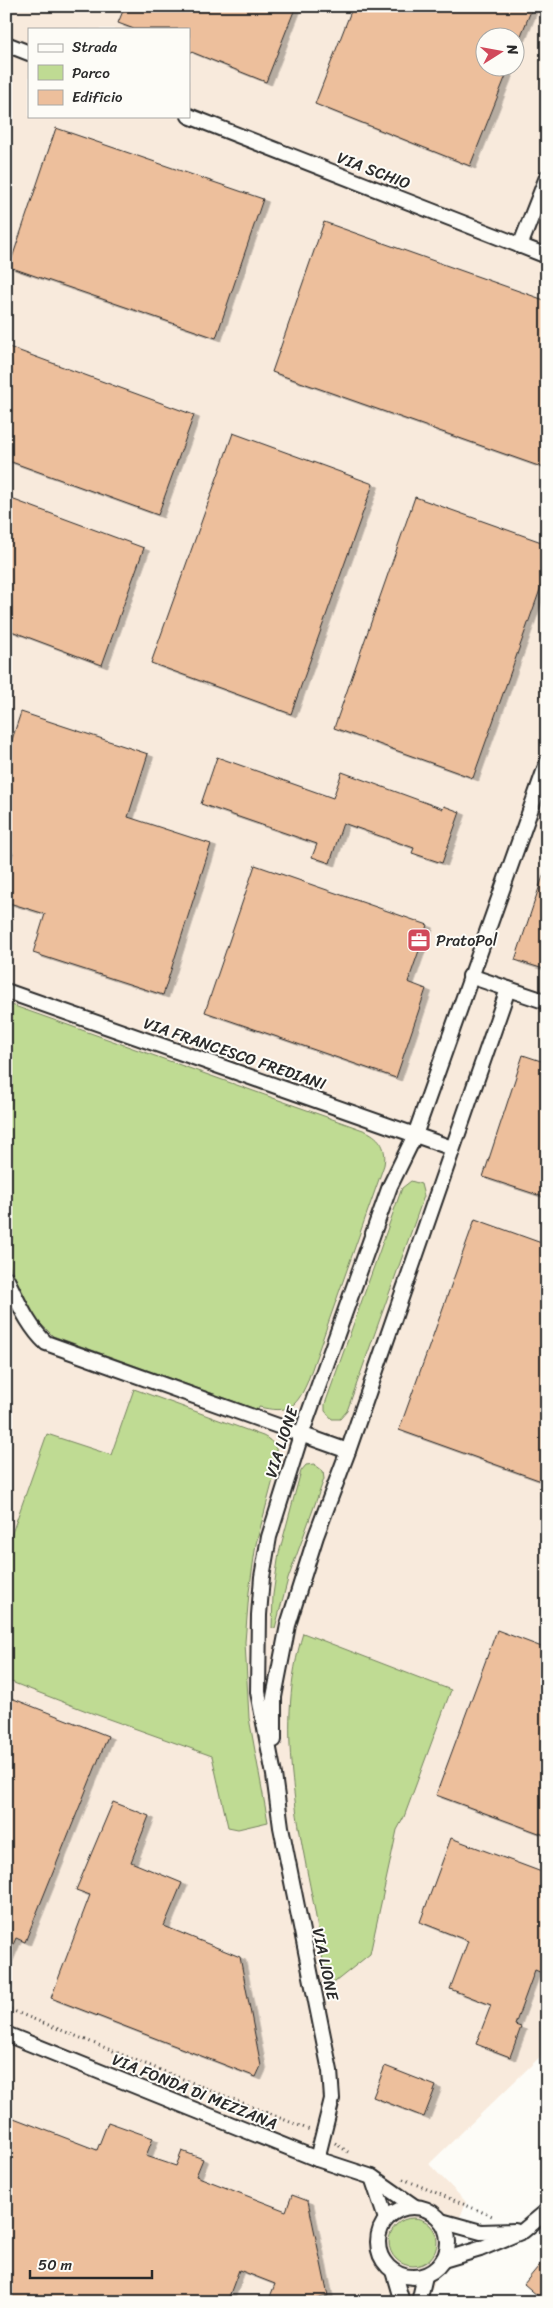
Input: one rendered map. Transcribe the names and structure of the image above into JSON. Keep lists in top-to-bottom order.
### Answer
{
  "streets": {
    "street": [
      "VIA SCHIO",
      "VIA FRANCESCO FREDIANI",
      "VIA LIONE",
      "VIA FONDA DI MEZZANA"
    ]
  },
  "crossings": [
    ["VIA FRANCESCO FREDIANI", "VIA LIONE"],
    ["VIA LIONE", "VIA FONDA DI MEZZANA"]
  ],
  "places": {
    "office": ["PratoPol"]
  },
  "legend": ["Strada", "Parco", "Edificio"],
  "scale_bar": "50 m",
  "north": "right"
}
